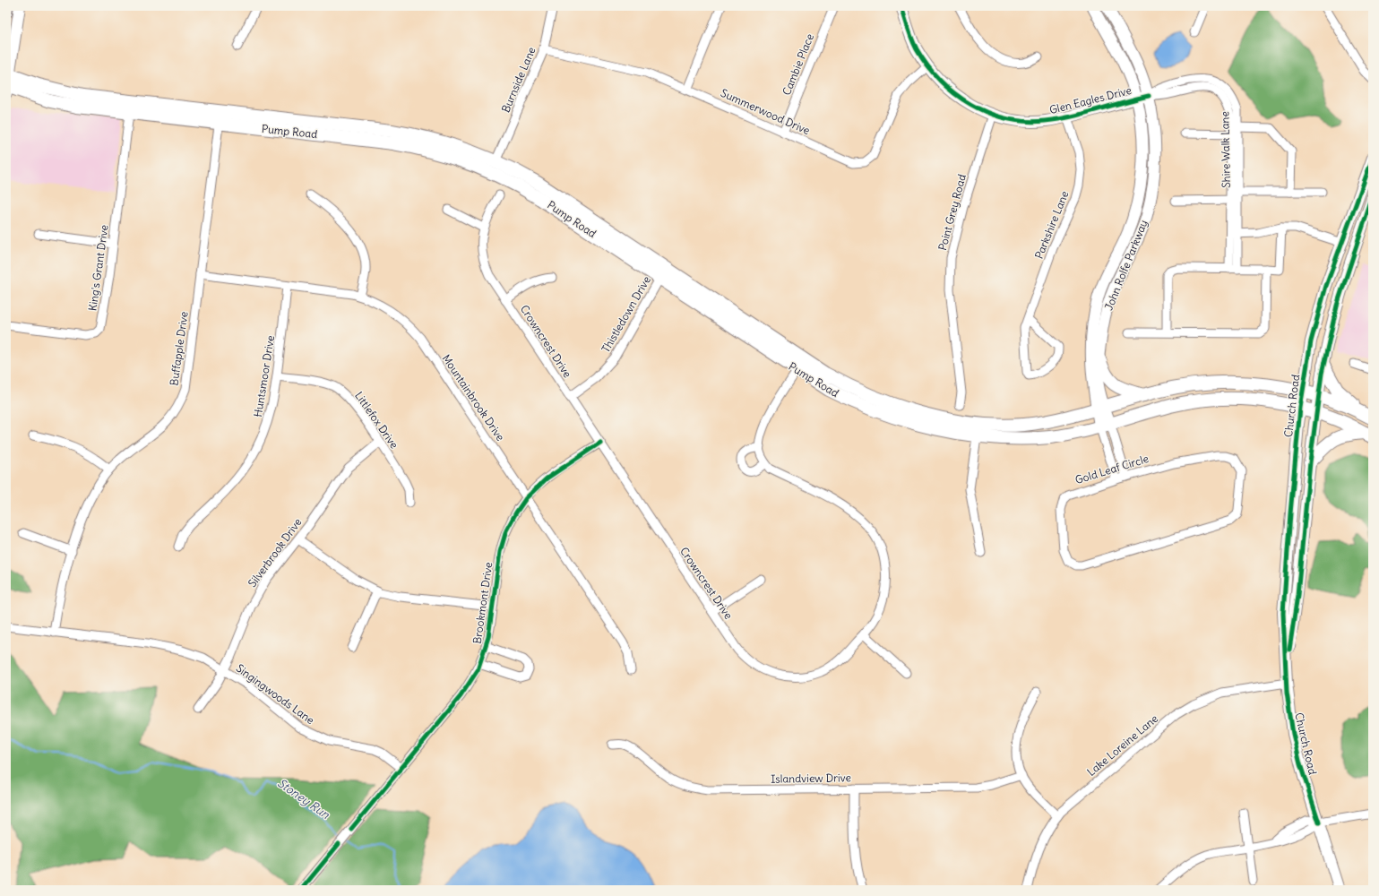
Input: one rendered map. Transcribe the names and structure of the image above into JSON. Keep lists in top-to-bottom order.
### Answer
{
  "streets": {
    "main road": [
      "Glen Eagles Drive",
      "Pump Road",
      "John Rolfe Parkway",
      "Church Road"
    ],
    "street": [
      "Cambie Place",
      "Burnside Lane",
      "Summerwood Drive",
      "Shire Walk Lane",
      "Point Grey Road",
      "Parkshire Lane",
      "King's Grant Drive",
      "Thistledown Drive",
      "Crowncrest Drive",
      "Buffapple Drive",
      "Huntsmoor Drive",
      "Mountainbrook Drive",
      "Littlefox Drive",
      "Gold Leaf Circle",
      "Silverbrook Drive",
      "Brookmont Drive",
      "Singingwoods Lane",
      "Lake Loreine Lane",
      "Islandview Drive"
    ]
  },
  "crossings": [
    ["Cambie Place", "Summerwood Drive"],
    ["Burnside Lane", "Summerwood Drive"],
    ["Burnside Lane", "Pump Road"],
    ["Glen Eagles Drive", "Summerwood Drive"],
    ["Glen Eagles Drive", "Shire Walk Lane"],
    ["Glen Eagles Drive", "Point Grey Road"],
    ["Glen Eagles Drive", "Parkshire Lane"],
    ["Glen Eagles Drive", "John Rolfe Parkway"],
    ["Pump Road", "John Rolfe Parkway"],
    ["Pump Road", "King's Grant Drive"],
    ["Pump Road", "Thistledown Drive"],
    ["Pump Road", "Buffapple Drive"],
    ["Shire Walk Lane", "John Rolfe Parkway"],
    ["Thistledown Drive", "Crowncrest Drive"],
    ["Crowncrest Drive", "Brookmont Drive"],
    ["Buffapple Drive", "Mountainbrook Drive"],
    ["Buffapple Drive", "Singingwoods Lane"],
    ["Huntsmoor Drive", "Mountainbrook Drive"],
    ["Huntsmoor Drive", "Littlefox Drive"],
    ["Mountainbrook Drive", "Brookmont Drive"],
    ["Church Road", "Lake Loreine Lane"],
    ["Littlefox Drive", "Silverbrook Drive"],
    ["Silverbrook Drive", "Singingwoods Lane"],
    ["Brookmont Drive", "Singingwoods Lane"]
  ],
  "water": ["Stoney Run"]
}
